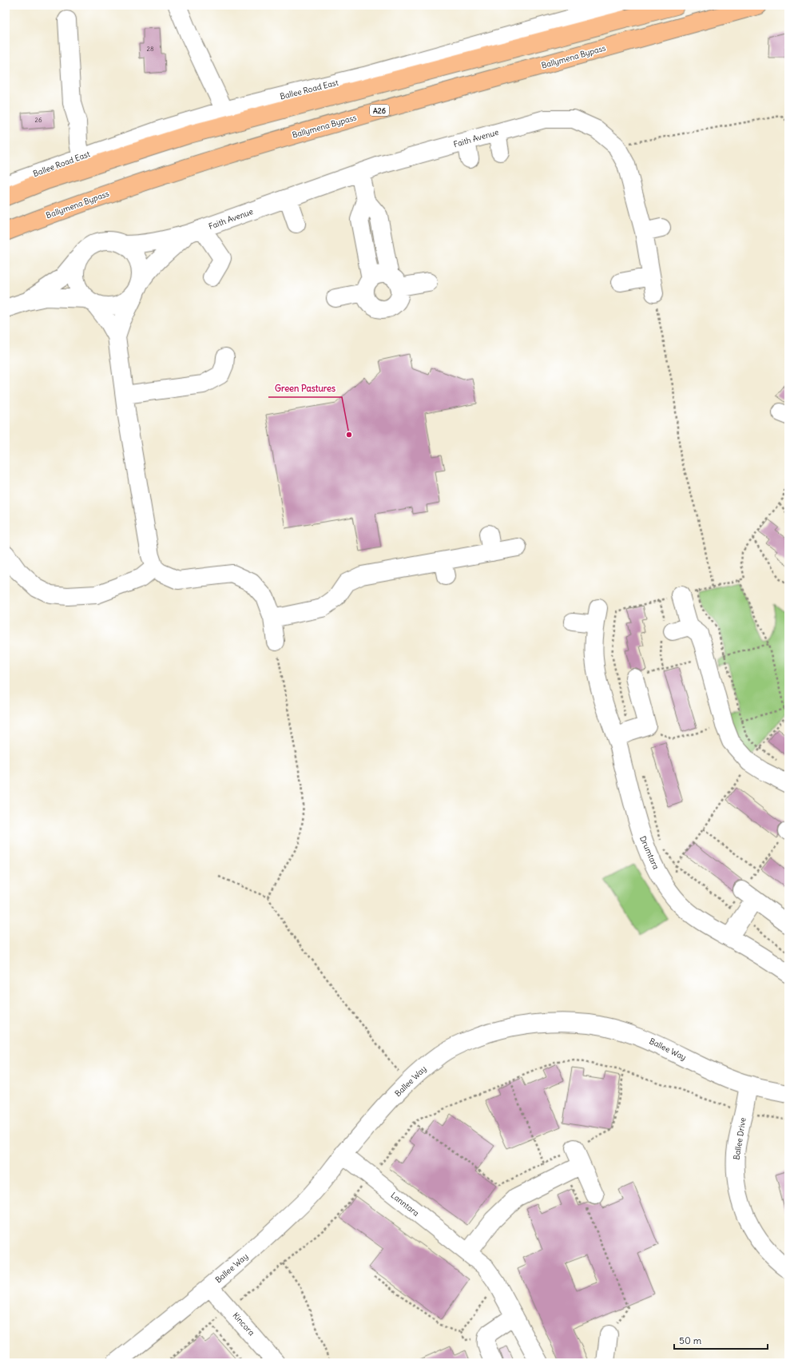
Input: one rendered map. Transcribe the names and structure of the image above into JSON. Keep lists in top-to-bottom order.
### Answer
{
  "streets": {
    "highway": ["Ballymena Bypass", "A26"],
    "street": [
      "Ballee Road East",
      "Faith Avenue",
      "Drumtara",
      "Ballee Way",
      "Ballee Drive",
      "Lanntara",
      "Kincora"
    ]
  },
  "crossings": [
    ["Ballee Way", "Ballee Drive"],
    ["Ballee Way", "Lanntara"],
    ["Ballee Way", "Kincora"]
  ],
  "places": ["Green Pastures"],
  "house_numbers": ["28", "26"],
  "scale_bar": "50 m"
}
